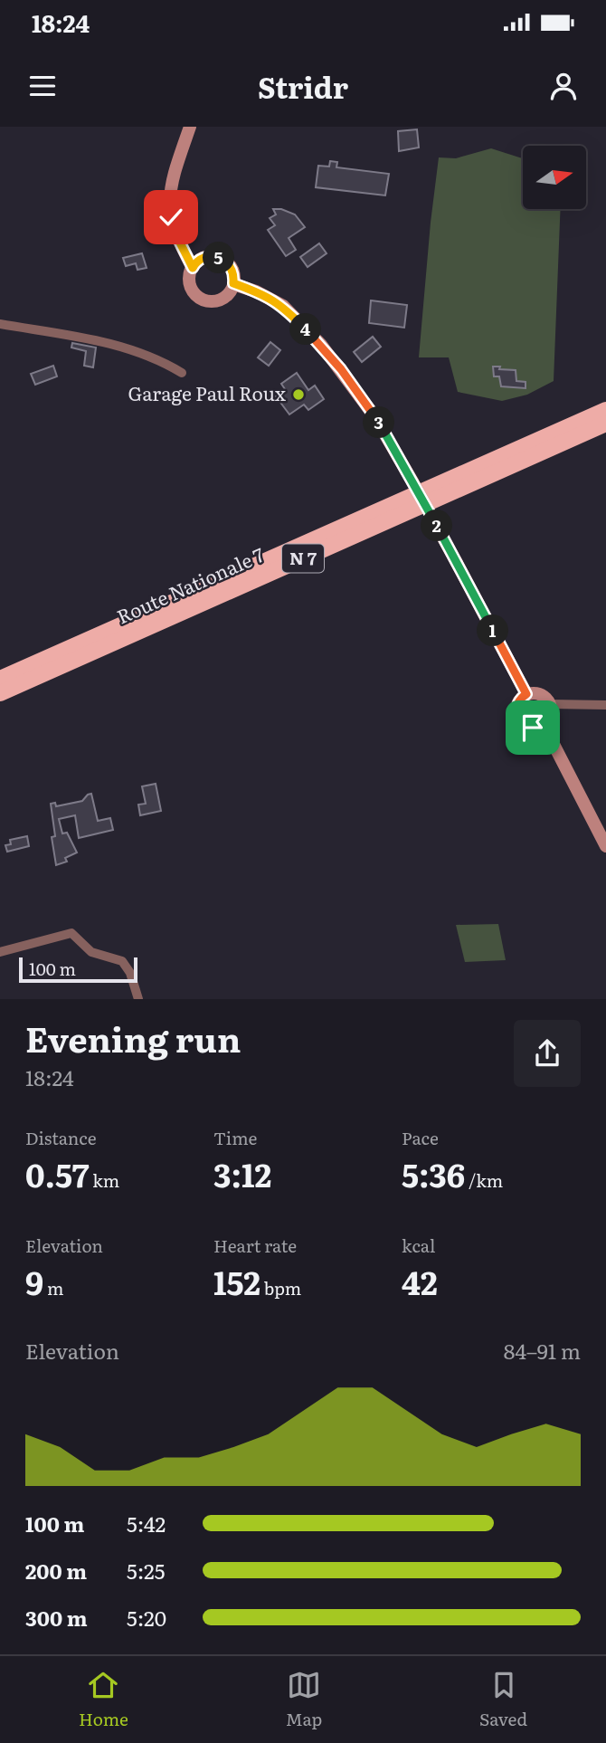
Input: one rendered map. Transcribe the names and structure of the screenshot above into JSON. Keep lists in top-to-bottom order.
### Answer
{
  "streets": {
    "highway": ["N 7", "Route Nationale 7"]
  },
  "places": ["Garage Paul Roux"],
  "scale_bar": "100 m",
  "north": "right",
  "page": {
    "status": "18:24",
    "header": "Stridr",
    "pins": [
      "5",
      "4",
      "3",
      "2",
      "1"
    ],
    "scale": "100 m",
    "heading": ["Evening run", "18:24"],
    "stats": [
      ["Distance", "0.57 km"],
      ["Time", "3:12"],
      ["Pace", "5:36 /km"],
      ["Elevation", "9 m"],
      ["Heart rate", "152 bpm"],
      ["kcal", "42"]
    ],
    "chart": ["Elevation", "84–91 m"],
    "list": [
      {
        "name": "100 m",
        "note": "5:42"
      },
      {
        "name": "200 m",
        "note": "5:25"
      },
      {
        "name": "300 m",
        "note": "5:20"
      }
    ],
    "tabs": ["Home", "Map", "Saved"]
  }
}
